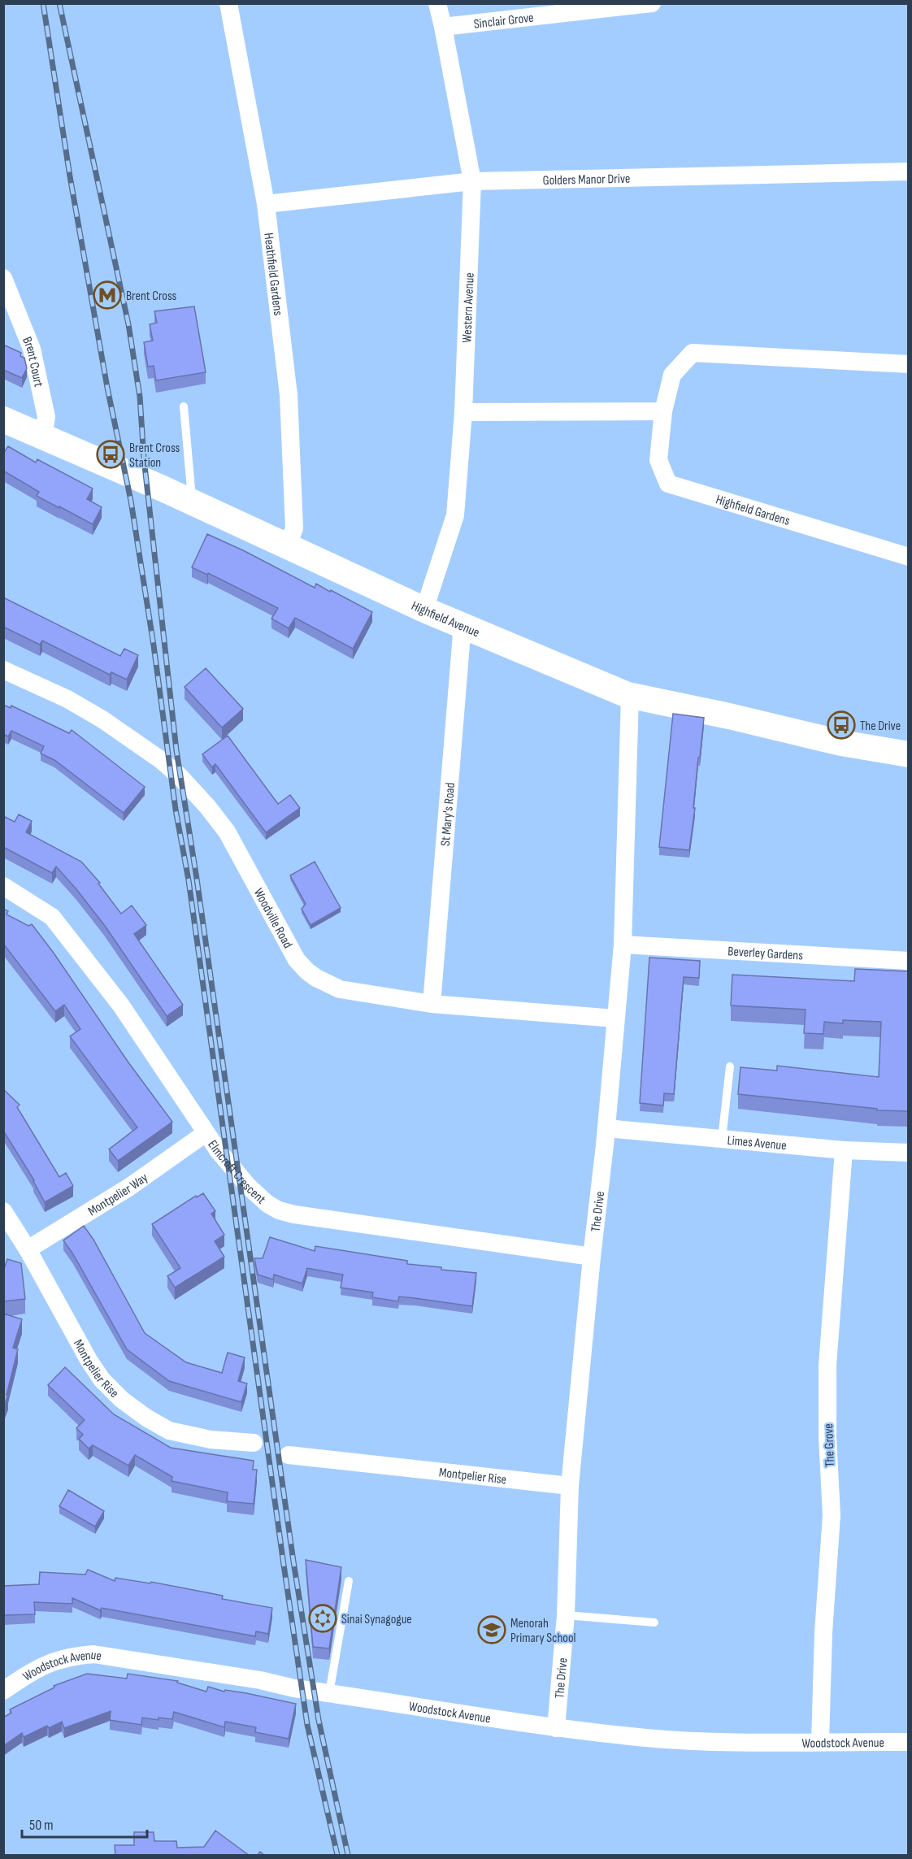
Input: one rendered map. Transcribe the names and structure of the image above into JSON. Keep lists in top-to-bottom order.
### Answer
{
  "streets": {
    "street": [
      "Sinclair Grove",
      "Golders Manor Drive",
      "Heathfield Gardens",
      "Western Avenue",
      "Brent Court",
      "Highfield Gardens",
      "Highfield Avenue",
      "St Mary's Road",
      "Woodville Road",
      "Beverley Gardens",
      "Limes Avenue",
      "Elmcroft Crescent",
      "Montpelier Way",
      "The Drive",
      "Montpelier Rise",
      "The Grove",
      "Woodstock Avenue"
    ]
  },
  "crossings": [
    ["Sinclair Grove", "Western Avenue"],
    ["Golders Manor Drive", "Heathfield Gardens"],
    ["Golders Manor Drive", "Western Avenue"],
    ["Heathfield Gardens", "Highfield Avenue"],
    ["Western Avenue", "Highfield Avenue"],
    ["Brent Court", "Highfield Avenue"],
    ["Highfield Avenue", "St Mary's Road"],
    ["Highfield Avenue", "The Drive"],
    ["St Mary's Road", "Woodville Road"],
    ["Woodville Road", "The Drive"],
    ["Beverley Gardens", "The Drive"],
    ["Limes Avenue", "The Drive"],
    ["Limes Avenue", "The Grove"],
    ["Elmcroft Crescent", "Montpelier Way"],
    ["Elmcroft Crescent", "The Drive"],
    ["Montpelier Way", "Montpelier Rise"],
    ["The Drive", "Montpelier Rise"],
    ["The Drive", "Woodstock Avenue"],
    ["The Grove", "Woodstock Avenue"]
  ],
  "places": {
    "metro station": ["Brent Cross"],
    "bus stop": ["Brent Cross Station", "The Drive"],
    "synagogue": ["Sinai Synagogue"],
    "school or university": ["Menorah Primary School"]
  },
  "scale_bar": "50 m"
}
